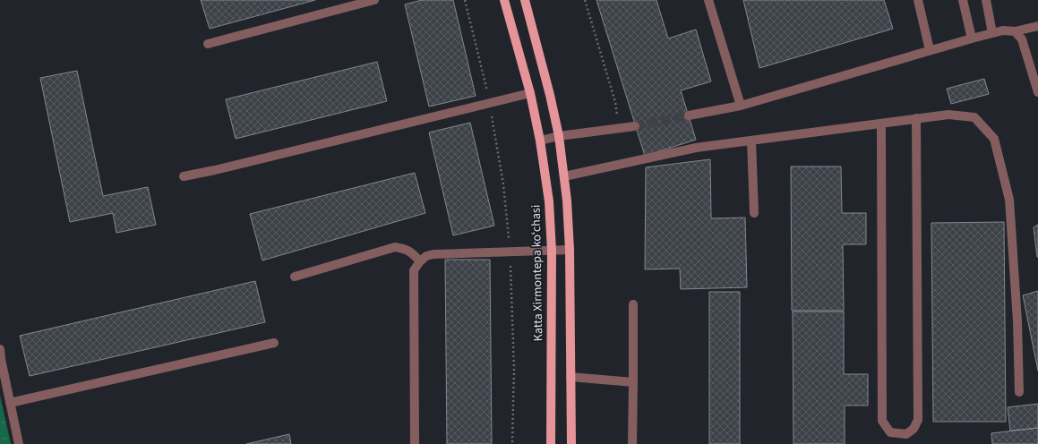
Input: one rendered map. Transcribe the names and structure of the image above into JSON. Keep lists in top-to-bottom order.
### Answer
{
  "streets": {
    "main road": ["Katta Xirmontepa koʻchasi"]
  }
}
